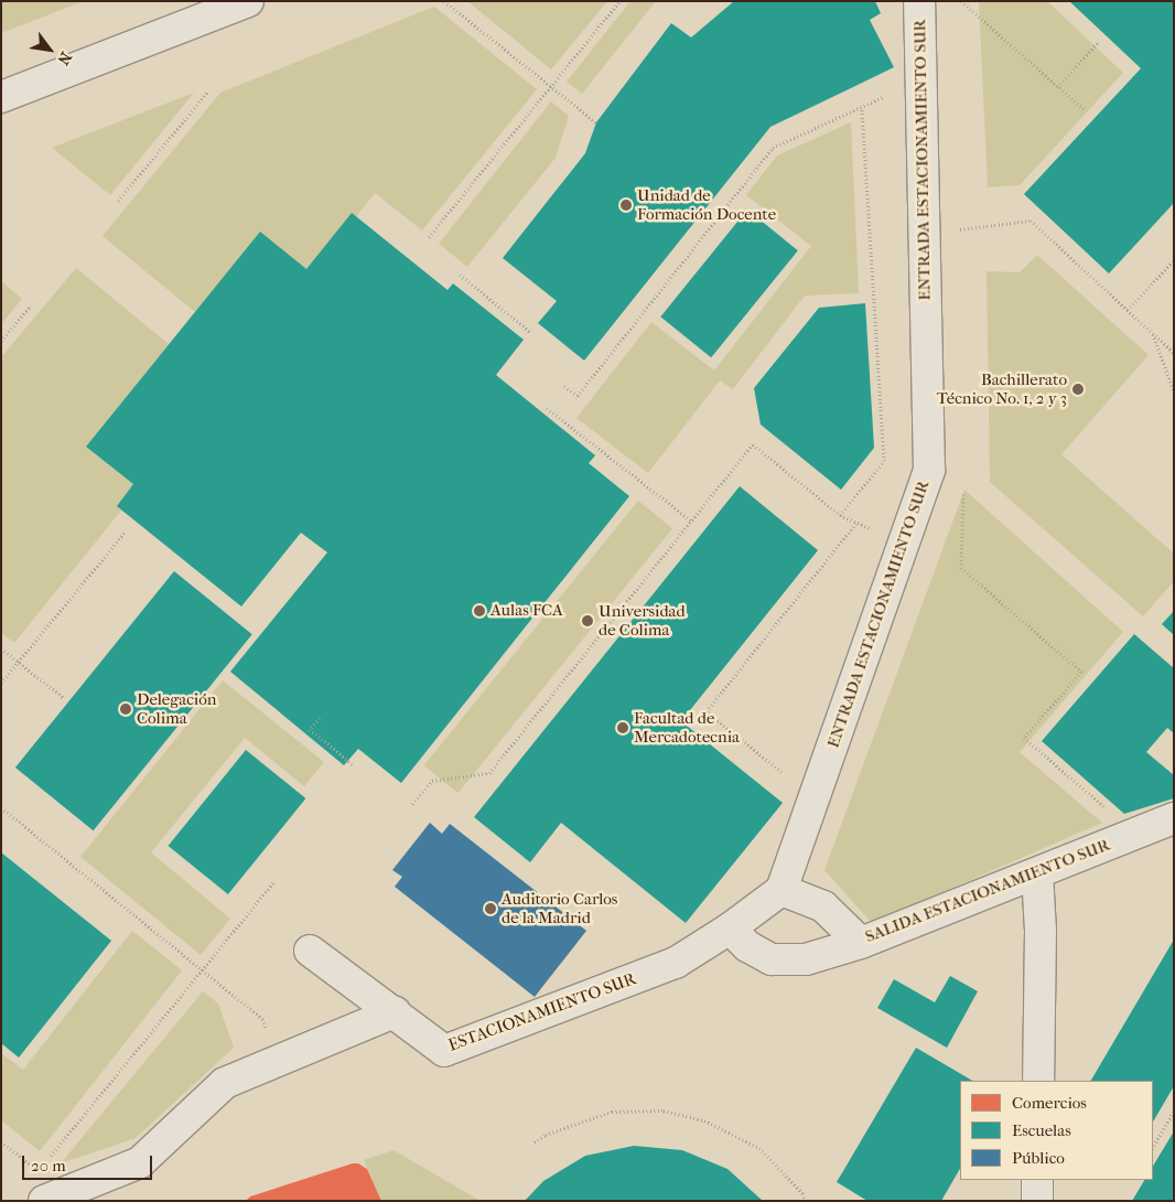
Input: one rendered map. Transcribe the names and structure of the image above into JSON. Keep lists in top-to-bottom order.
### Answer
{
  "streets": {
    "street": ["ENTRADA ESTACIONAMIENTO SUR", "SALIDA ESTACIONAMIENTO SUR", "ESTACIONAMIENTO SUR"]
  },
  "crossings": [
    ["ENTRADA ESTACIONAMIENTO SUR", "SALIDA ESTACIONAMIENTO SUR"]
  ],
  "places": [
    "Unidad de Formación Docente",
    "Bachillerato Técnico No. 1, 2 y 3",
    "Aulas FCA",
    "Universidad de Colima",
    "Delegación Colima",
    "Facultad de Mercadotecnia",
    "Auditorio Carlos de la Madrid"
  ],
  "legend": ["Comercios", "Escuelas", "Público"],
  "scale_bar": "20 m",
  "north": "bottom right"
}
